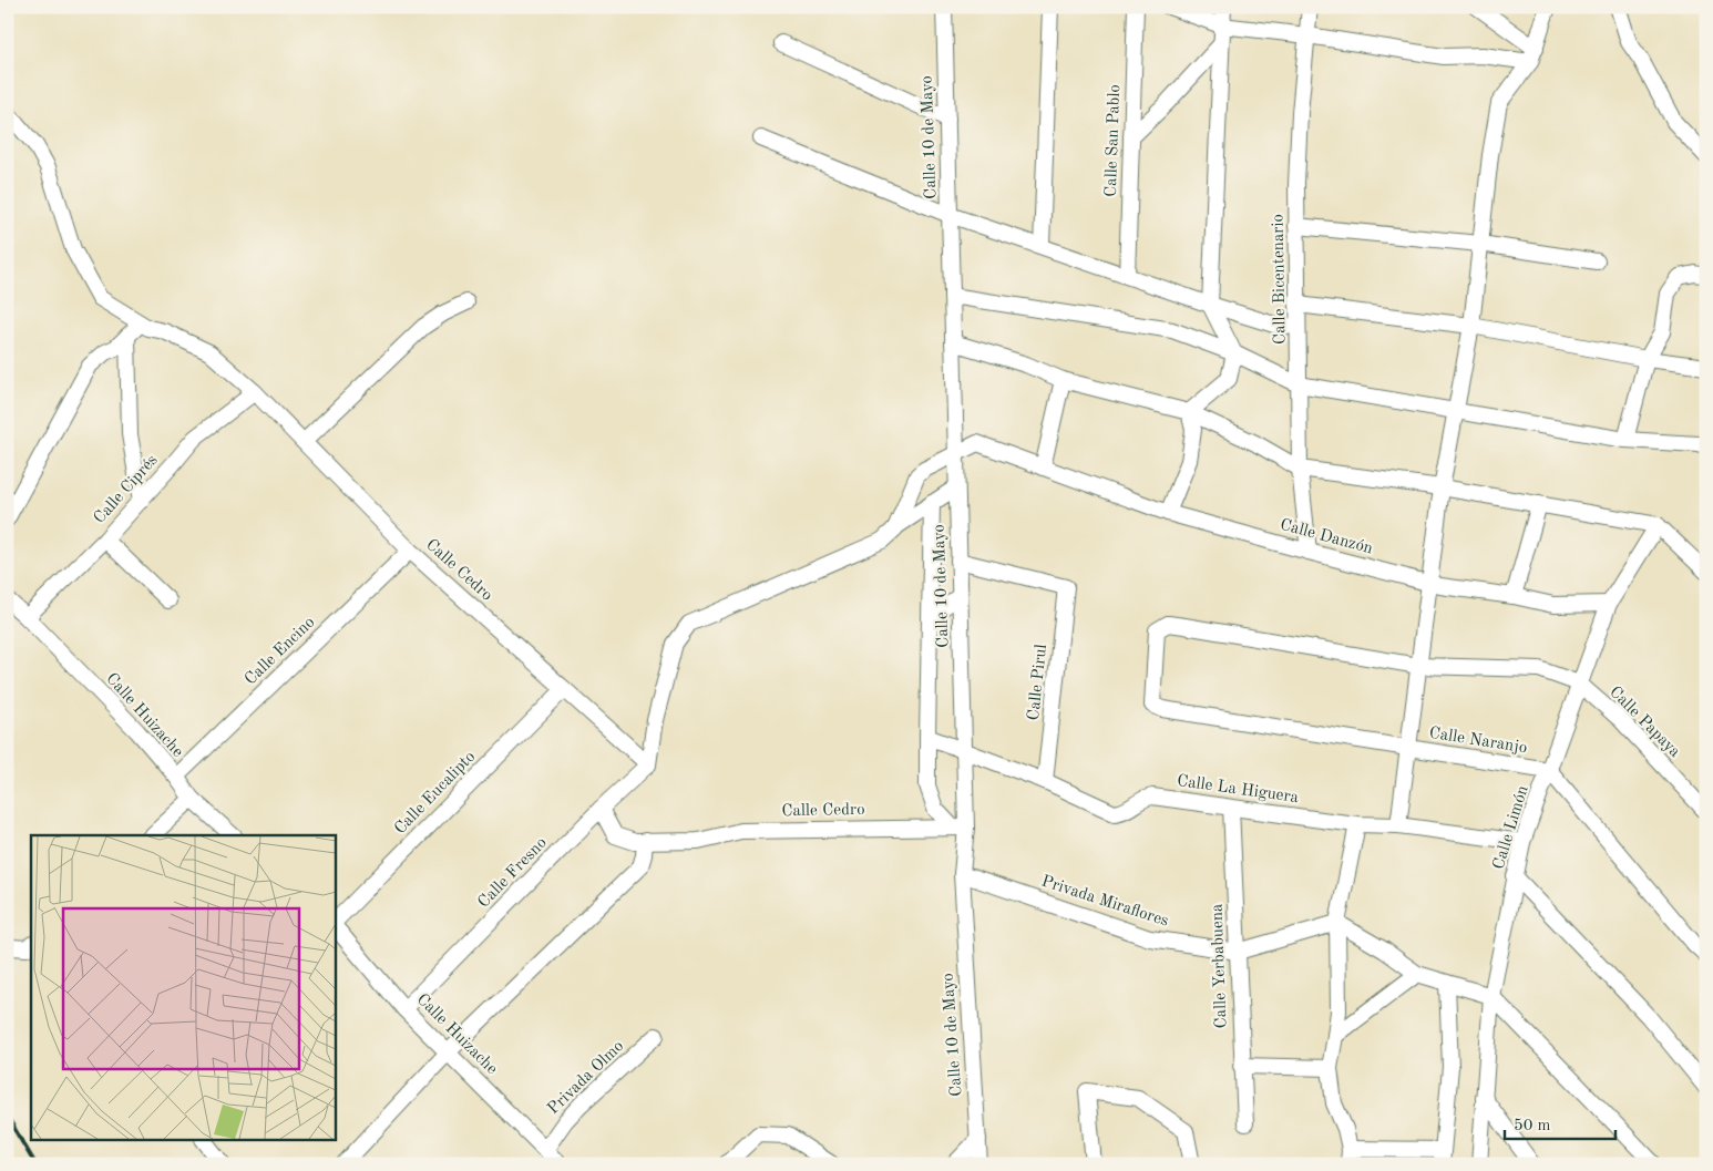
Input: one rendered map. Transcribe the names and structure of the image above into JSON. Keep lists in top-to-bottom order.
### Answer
{
  "streets": {
    "street": [
      "Calle 10 de Mayo",
      "Calle San Pablo",
      "Calle Bicentenario",
      "Calle Ciprés",
      "Calle Danzón",
      "Calle Cedro",
      "Calle Encino",
      "Calle Pirul",
      "Calle Huizache",
      "Calle Papaya",
      "Calle Naranjo",
      "Calle La Higuera",
      "Calle Eucalipto",
      "Calle Limón",
      "Calle Fresno",
      "Privada Miraflores",
      "Calle Yerbabuena",
      "Privada Olmo"
    ]
  },
  "crossings": [
    ["Calle 10 de Mayo", "Calle Danzón"],
    ["Calle 10 de Mayo", "Calle Cedro"],
    ["Calle 10 de Mayo", "Calle Pirul"],
    ["Calle 10 de Mayo", "Calle La Higuera"],
    ["Calle 10 de Mayo", "Privada Miraflores"],
    ["Calle Bicentenario", "Calle Danzón"],
    ["Calle Ciprés", "Calle Cedro"],
    ["Calle Ciprés", "Calle Huizache"],
    ["Calle Danzón", "Calle Limón"],
    ["Calle Cedro", "Calle Encino"],
    ["Calle Cedro", "Calle Eucalipto"],
    ["Calle Cedro", "Calle Fresno"],
    ["Calle Encino", "Calle Huizache"],
    ["Calle Pirul", "Calle La Higuera"],
    ["Calle Huizache", "Calle Fresno"],
    ["Calle Huizache", "Privada Olmo"],
    ["Calle Papaya", "Calle Limón"],
    ["Calle Naranjo", "Calle Limón"],
    ["Calle La Higuera", "Calle Limón"],
    ["Calle La Higuera", "Calle Yerbabuena"],
    ["Privada Miraflores", "Calle Yerbabuena"]
  ],
  "scale_bar": "50 m"
}
